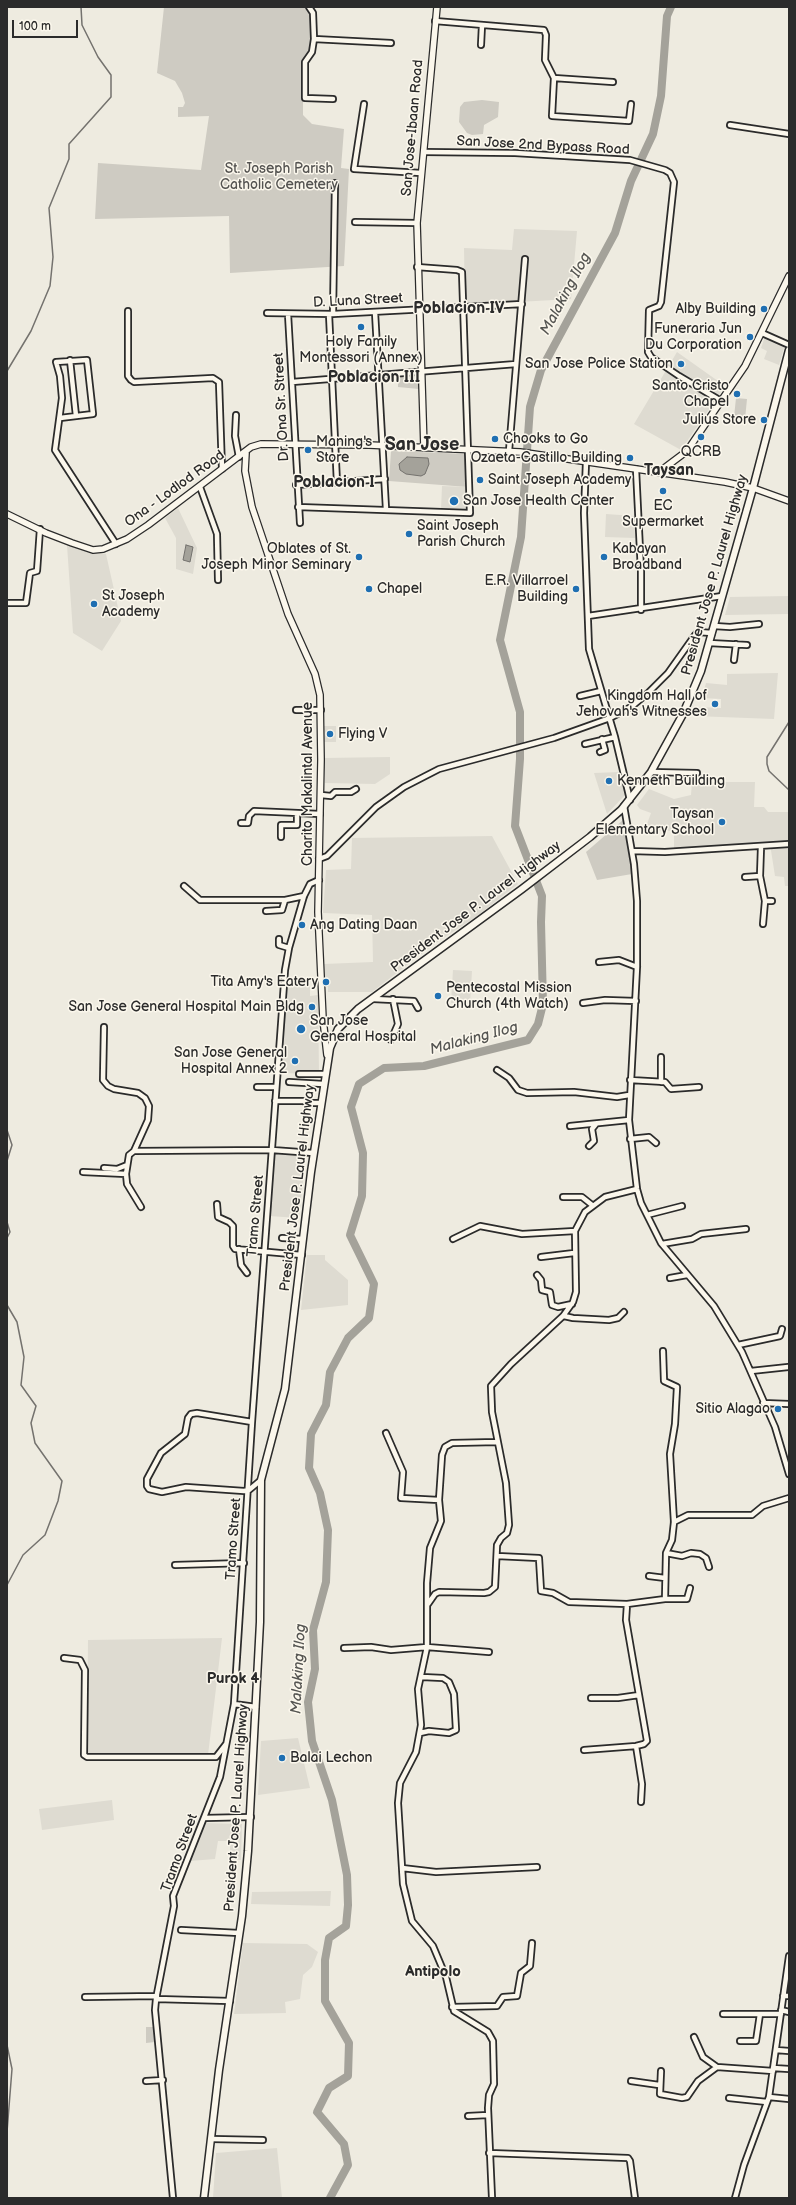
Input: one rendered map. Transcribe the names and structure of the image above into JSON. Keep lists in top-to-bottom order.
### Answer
{
  "streets": {
    "highway": ["President Jose P. Laurel Highway"],
    "main road": ["San Jose-Ibaan Road", "Ona - Lodlod Road", "Charito Makalintal Avenue"],
    "street": [
      "San Jose 2nd Bypass Road",
      "D. Luna Street",
      "Dr. Ona Sr. Street",
      "Tramo Street"
    ]
  },
  "crossings": [
    ["San Jose-Ibaan Road", "San Jose 2nd Bypass Road"],
    ["San Jose-Ibaan Road", "D. Luna Street"],
    ["San Jose-Ibaan Road", "Ona - Lodlod Road"],
    ["D. Luna Street", "Dr. Ona Sr. Street"],
    ["Dr. Ona Sr. Street", "Ona - Lodlod Road"],
    ["Ona - Lodlod Road", "President Jose P. Laurel Highway"],
    ["Ona - Lodlod Road", "Charito Makalintal Avenue"],
    ["President Jose P. Laurel Highway", "Charito Makalintal Avenue"],
    ["Charito Makalintal Avenue", "Tramo Street"]
  ],
  "districts": [
    "Poblacion IV",
    "Poblacion III",
    "San Jose",
    "Taysan",
    "Poblacion I",
    "Purok 4",
    "Antipolo"
  ],
  "water": ["Malaking Ilog"],
  "parks": ["St. Joseph Parish Catholic Cemetery"],
  "places": [
    "Alby Building",
    "Holy Family Montessori (Annex)",
    "Funeraria Jun Du Corporation",
    "San Jose Police Station",
    "Santo Cristo Chapel",
    "Julius Store",
    "QCRB",
    "Chooks to Go",
    "Maning's Store",
    "Ozaeta-Castillo Building",
    "Saint Joseph Academy",
    "EC Supermarket",
    "San Jose Health Center",
    "Saint Joseph Parish Church",
    "Oblates of St. Joseph Minor Seminary",
    "Kabayan Broadband",
    "Chapel",
    "E.R. Villarroel Building",
    "St Joseph Academy",
    "Kingdom Hall of Jehovah's Witnesses",
    "Flying V",
    "Kenneth Building",
    "Taysan Elementary School",
    "Ang Dating Daan",
    "Tita Amy's Eatery",
    "Pentecostal Mission Church (4th Watch)",
    "San Jose General Hospital Main Bldg",
    "San Jose General Hospital",
    "San Jose General Hospital Annex 2",
    "Sitio Alagao",
    "Balai Lechon"
  ],
  "scale_bar": "100 m"
}
